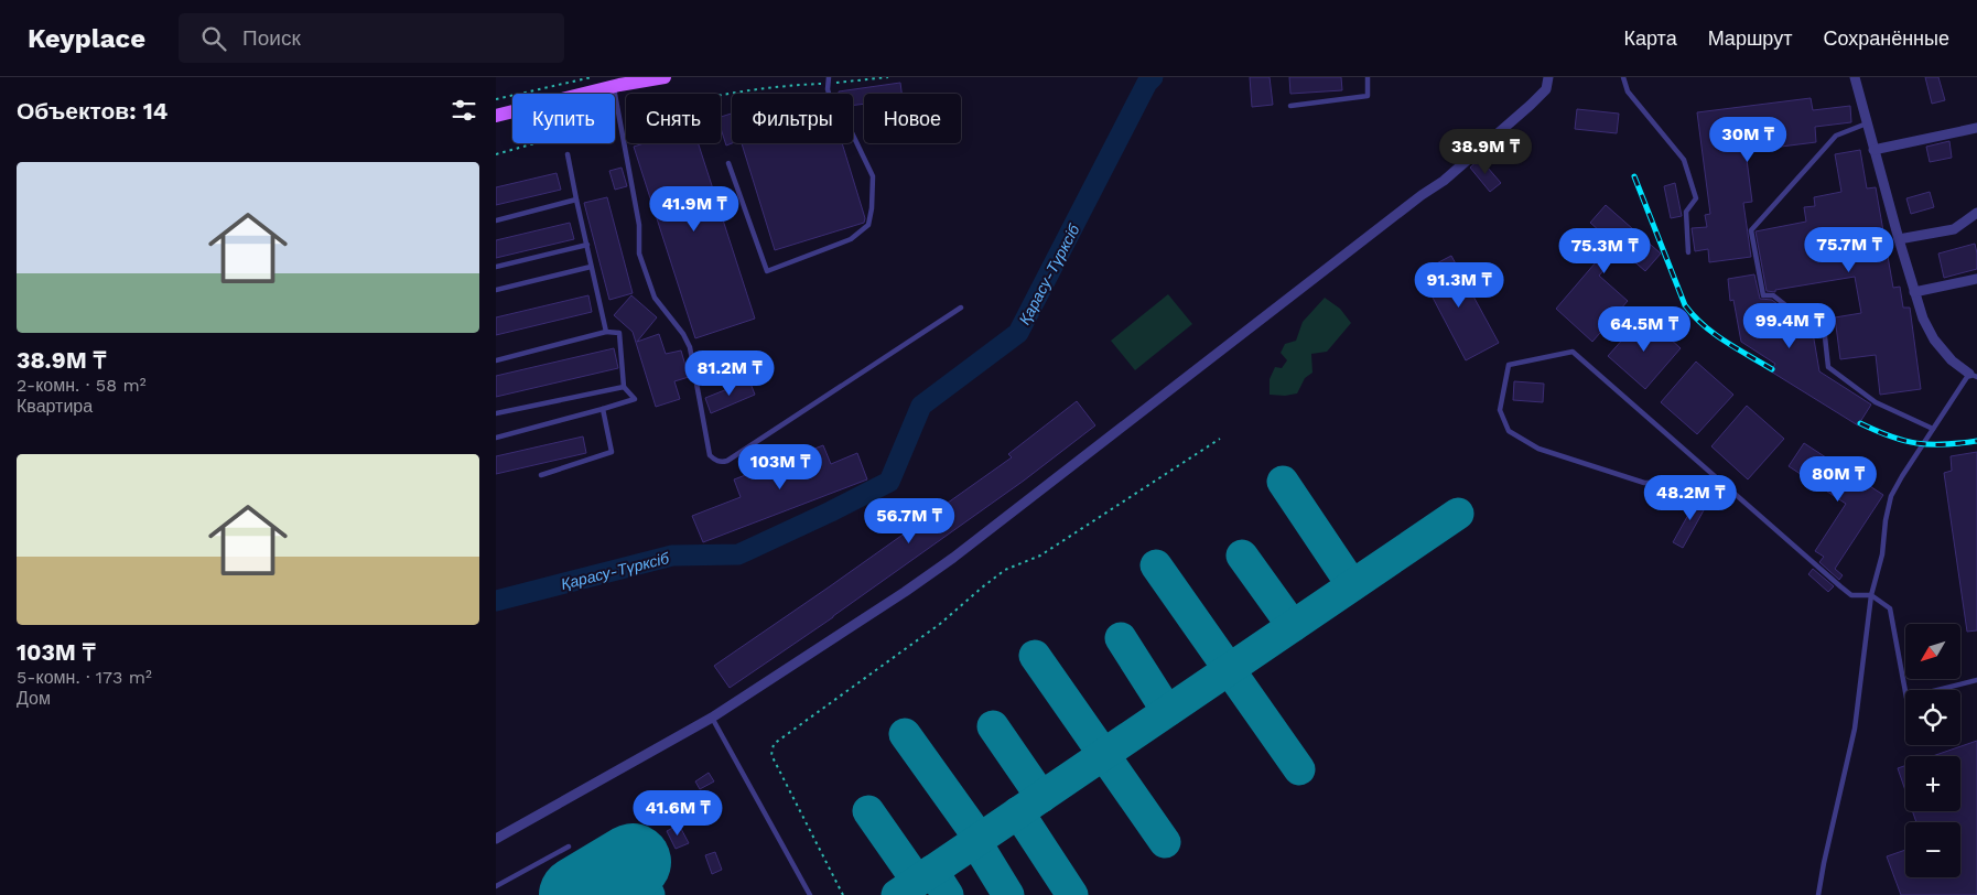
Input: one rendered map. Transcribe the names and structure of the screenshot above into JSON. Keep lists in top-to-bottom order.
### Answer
{
  "water": ["Қарасу-Түрксіб"],
  "north": "bottom left",
  "page": {
    "header": "Keyplace",
    "search": "Поиск",
    "nav": ["Карта", "Маршрут", "Сохранённые"],
    "heading": "Объектов: 14",
    "chip": [
      "Купить",
      "Снять",
      "Фильтры",
      "Новое"
    ],
    "price": [
      "30M ₸",
      "38.9M ₸",
      "41.9M ₸",
      "75.7M ₸",
      "75.3M ₸",
      "91.3M ₸",
      "99.4M ₸",
      "64.5M ₸",
      "81.2M ₸",
      "103M ₸",
      "80M ₸",
      "48.2M ₸",
      "56.7M ₸",
      "41.6M ₸"
    ],
    "list": [
      {
        "name": "38.9M ₸",
        "note": "2-комн. · 58 m² · Квартира"
      },
      {
        "name": "103M ₸",
        "note": "5-комн. · 173 m² · Дом"
      }
    ],
    "map_buttons": ["+", "−"]
  }
}
